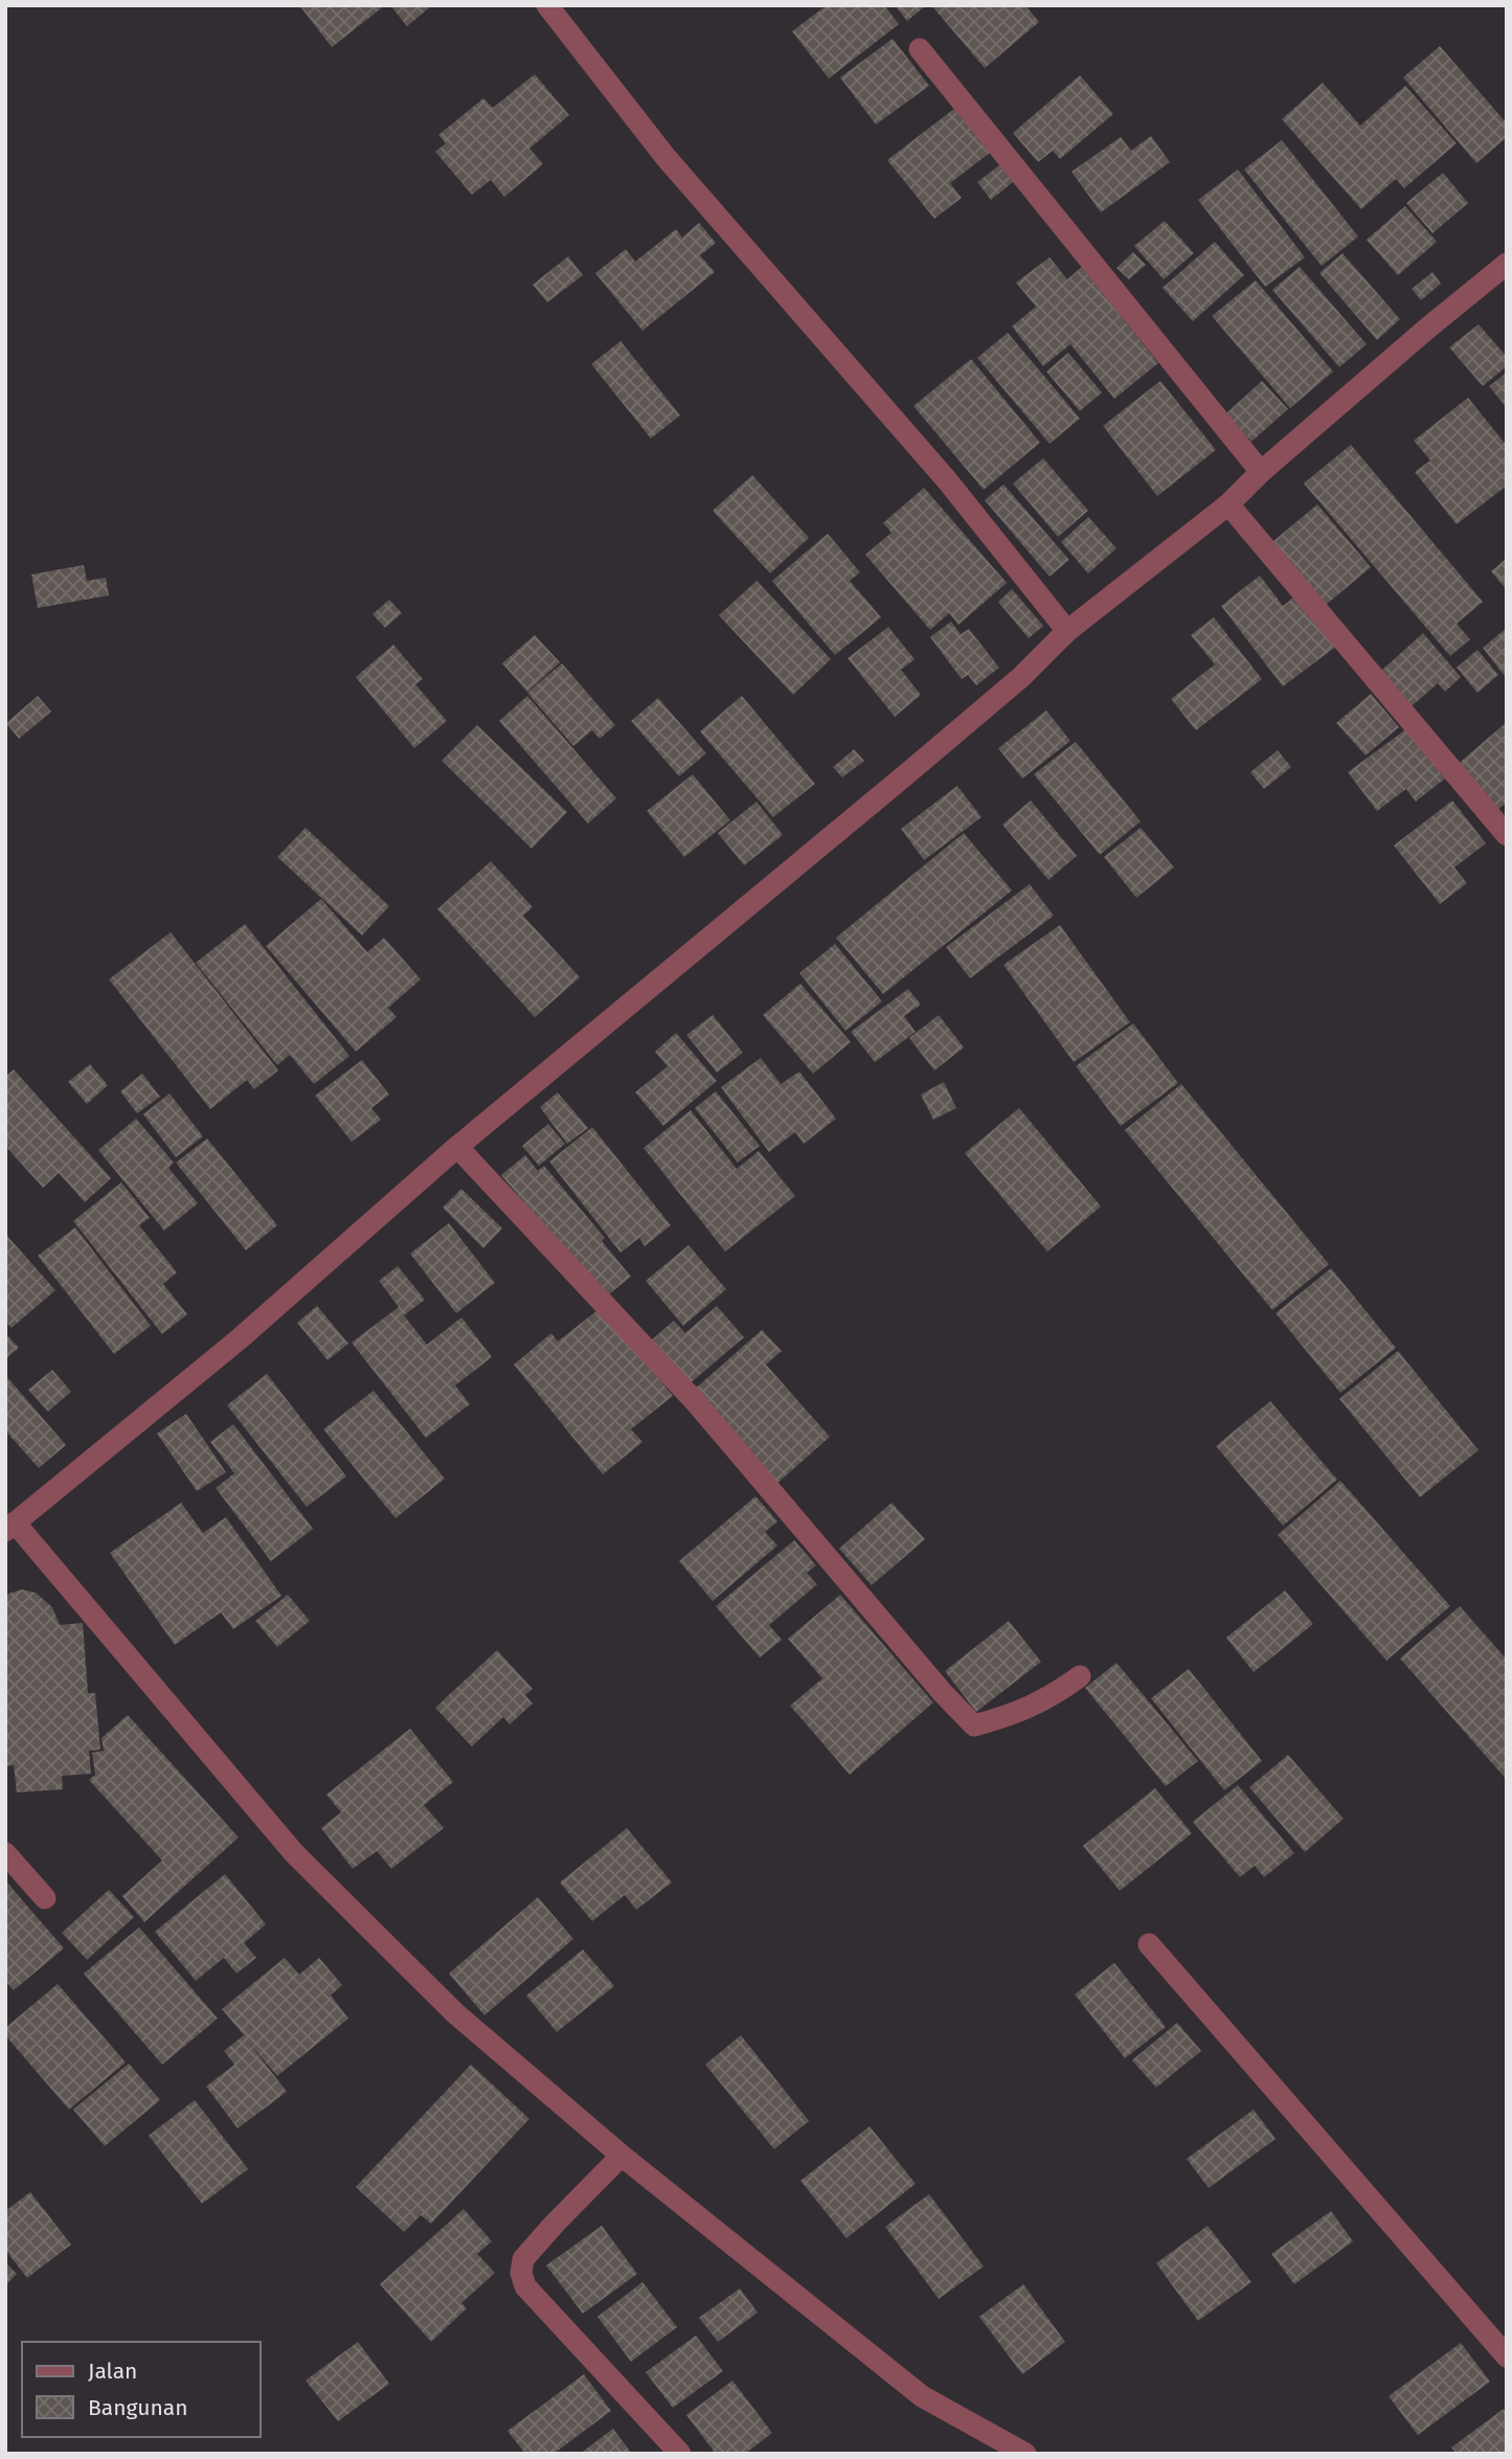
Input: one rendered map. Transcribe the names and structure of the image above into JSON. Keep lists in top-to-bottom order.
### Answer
{
  "legend": ["Jalan", "Bangunan"]
}
